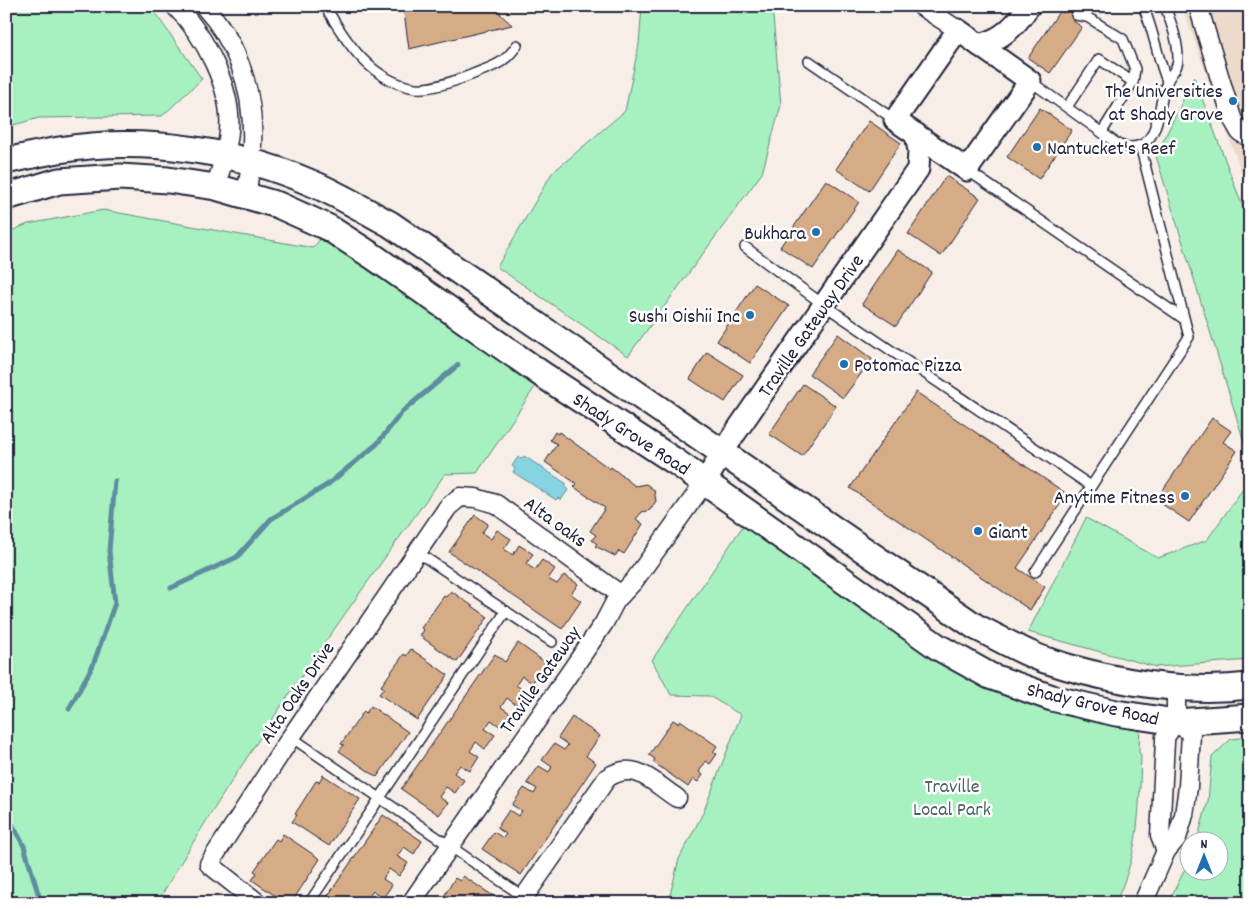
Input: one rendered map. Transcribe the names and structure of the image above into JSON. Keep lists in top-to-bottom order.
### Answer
{
  "streets": {
    "main road": ["Shady Grove Road"],
    "street": [
      "Traville Gateway Drive",
      "Alta oaks",
      "Traville Gateway",
      "Alta Oaks Drive"
    ]
  },
  "crossings": [
    ["Traville Gateway Drive", "Shady Grove Road"],
    ["Traville Gateway Drive", "Traville Gateway"],
    ["Shady Grove Road", "Traville Gateway"],
    ["Alta oaks", "Traville Gateway"],
    ["Alta oaks", "Alta Oaks Drive"]
  ],
  "parks": ["Traville Local Park"],
  "places": [
    "The Universities at Shady Grove",
    "Nantucket's Reef",
    "Bukhara",
    "Sushi Oishii Inc",
    "Potomac Pizza",
    "Anytime Fitness",
    "Giant"
  ],
  "north": "top"
}
